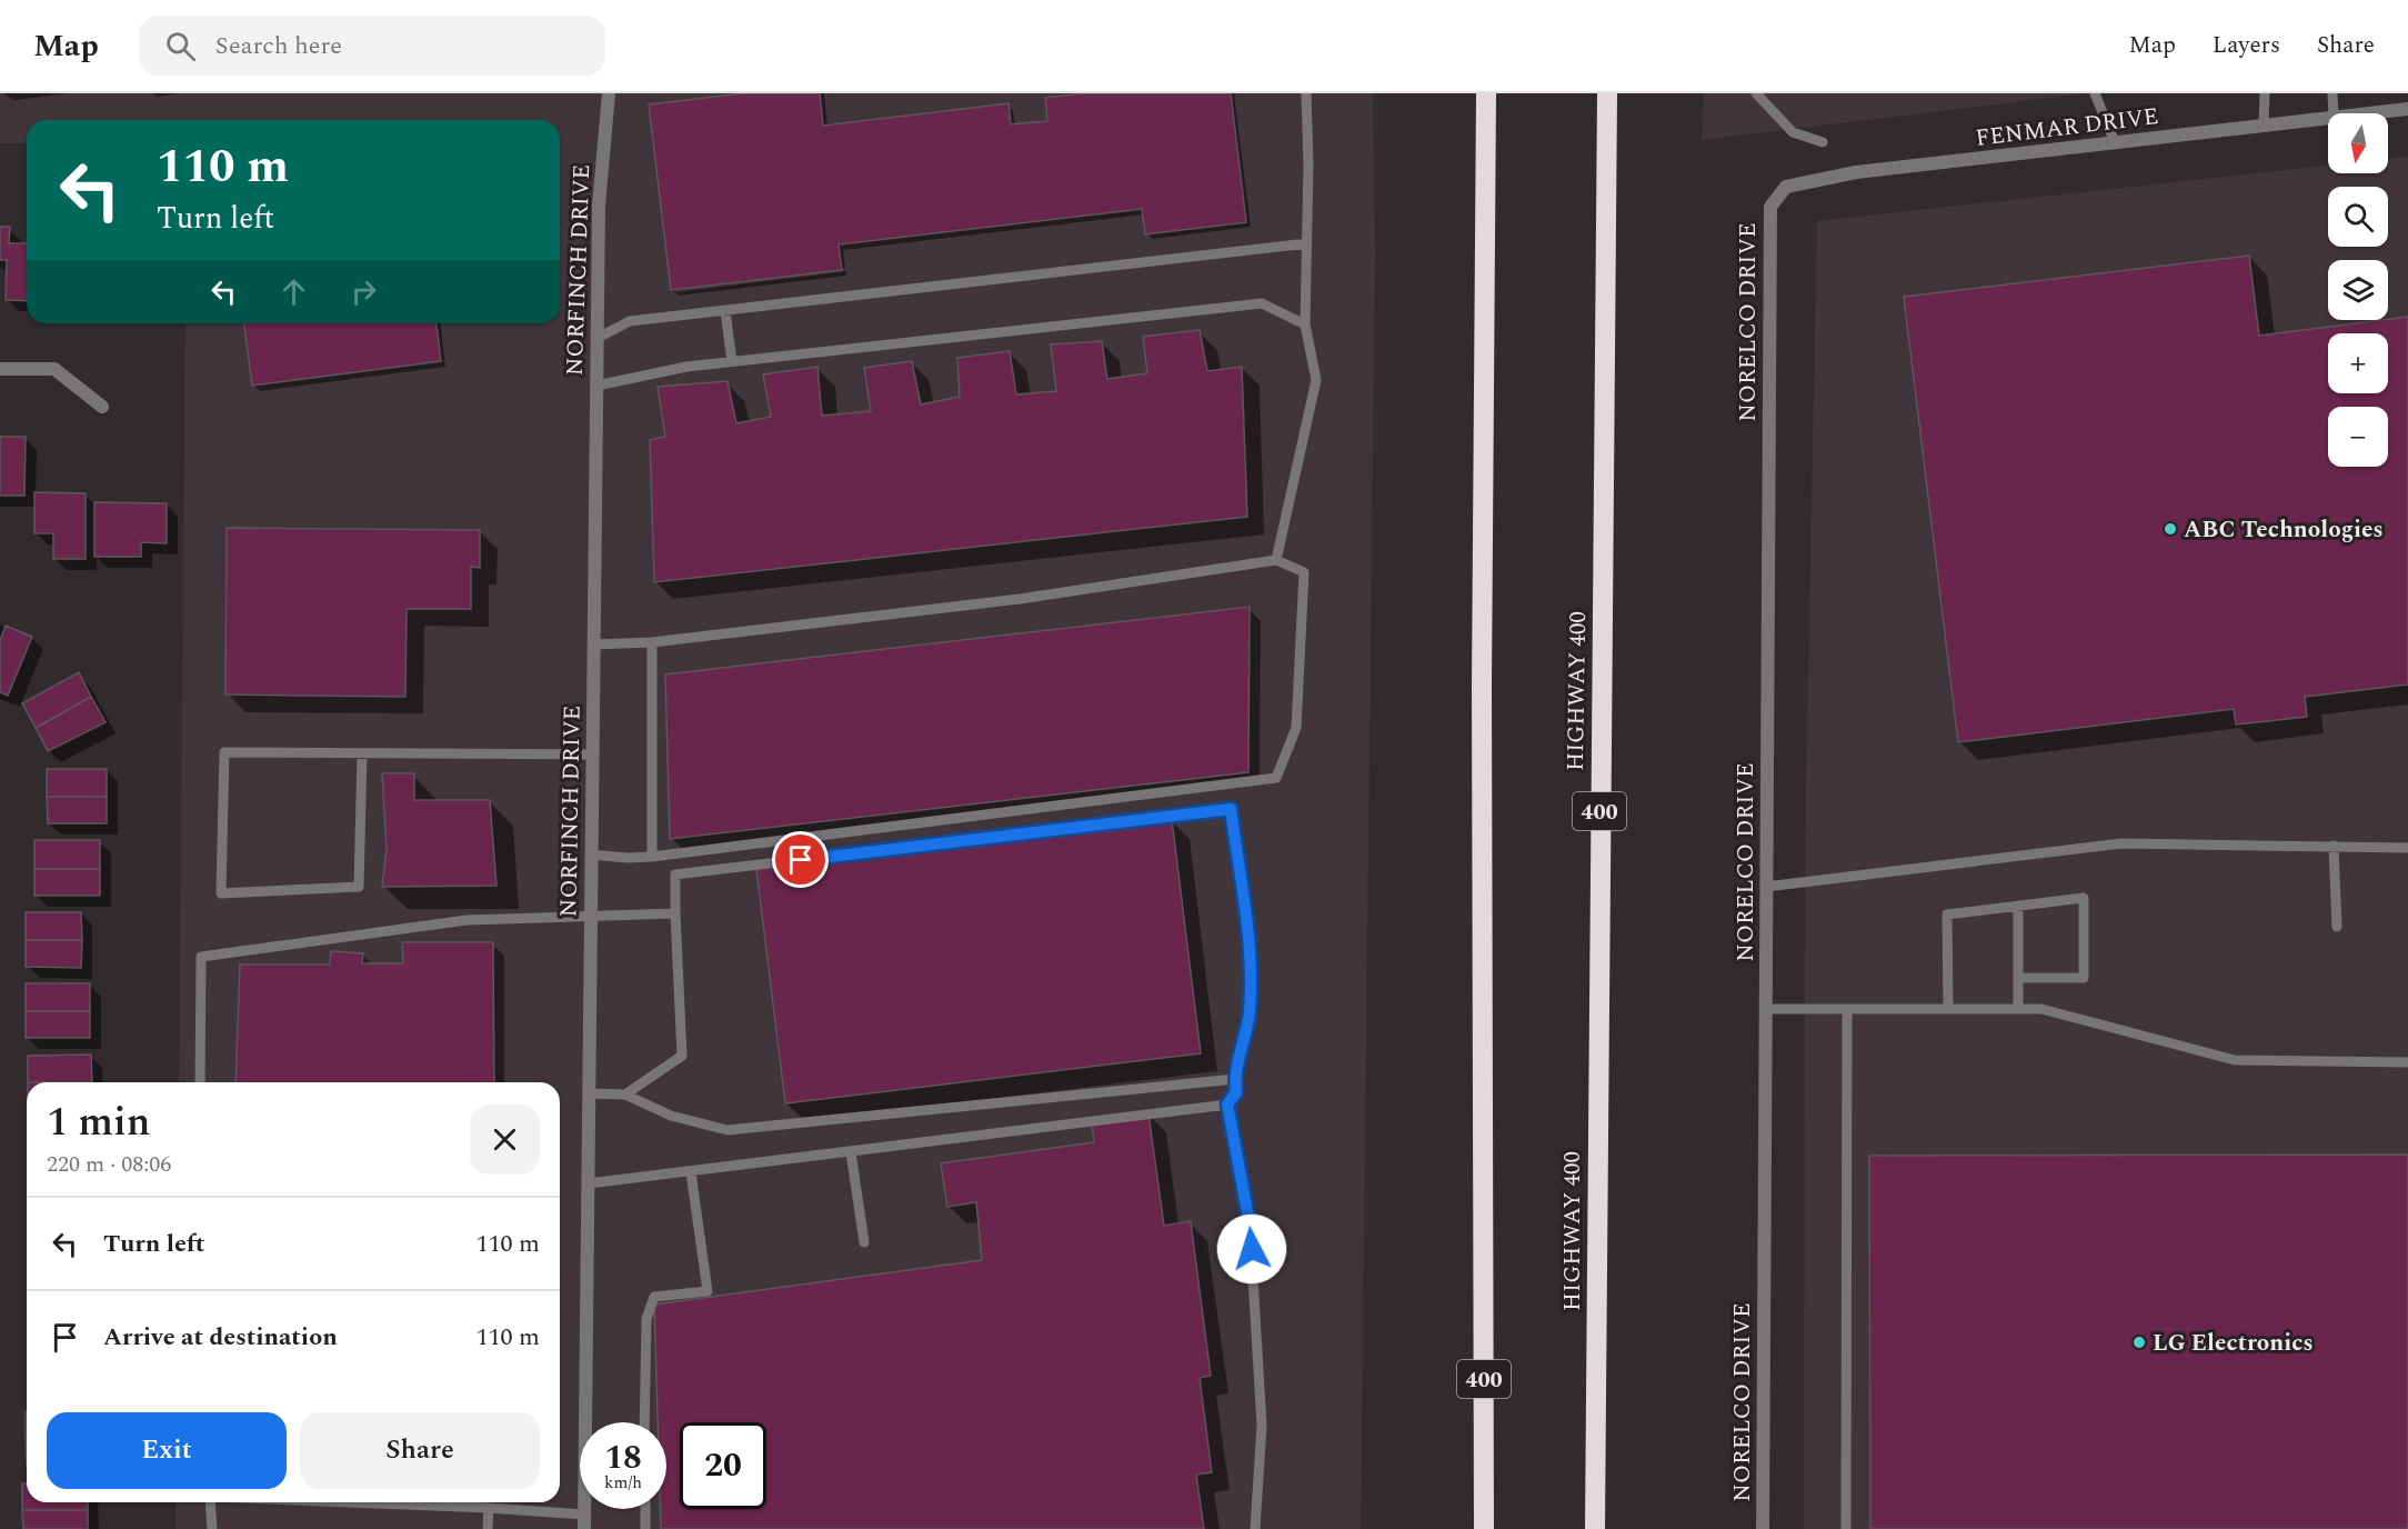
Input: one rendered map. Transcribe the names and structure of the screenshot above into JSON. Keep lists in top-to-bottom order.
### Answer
{
  "streets": {
    "highway": ["HIGHWAY 400", "400"],
    "street": ["FENMAR DRIVE", "NORFINCH DRIVE", "NORELCO DRIVE"]
  },
  "crossings": [
    ["FENMAR DRIVE", "NORELCO DRIVE"]
  ],
  "places": ["ABC Technologies", "LG Electronics"],
  "north": "bottom",
  "page": {
    "header": "Map",
    "search": "Search here",
    "nav": ["Map", "Layers", "Share"],
    "map_buttons": ["+", "−"],
    "turn": ["110 m", "Turn left"],
    "heading": ["1 min", "220 m · 08:06"],
    "list": [
      {
        "name": "Turn left",
        "value": "110 m"
      },
      {
        "name": "Arrive at destination",
        "value": "110 m"
      }
    ],
    "buttons": ["Exit", "Share"],
    "speed": "18 km/h",
    "limit": "20"
  }
}
